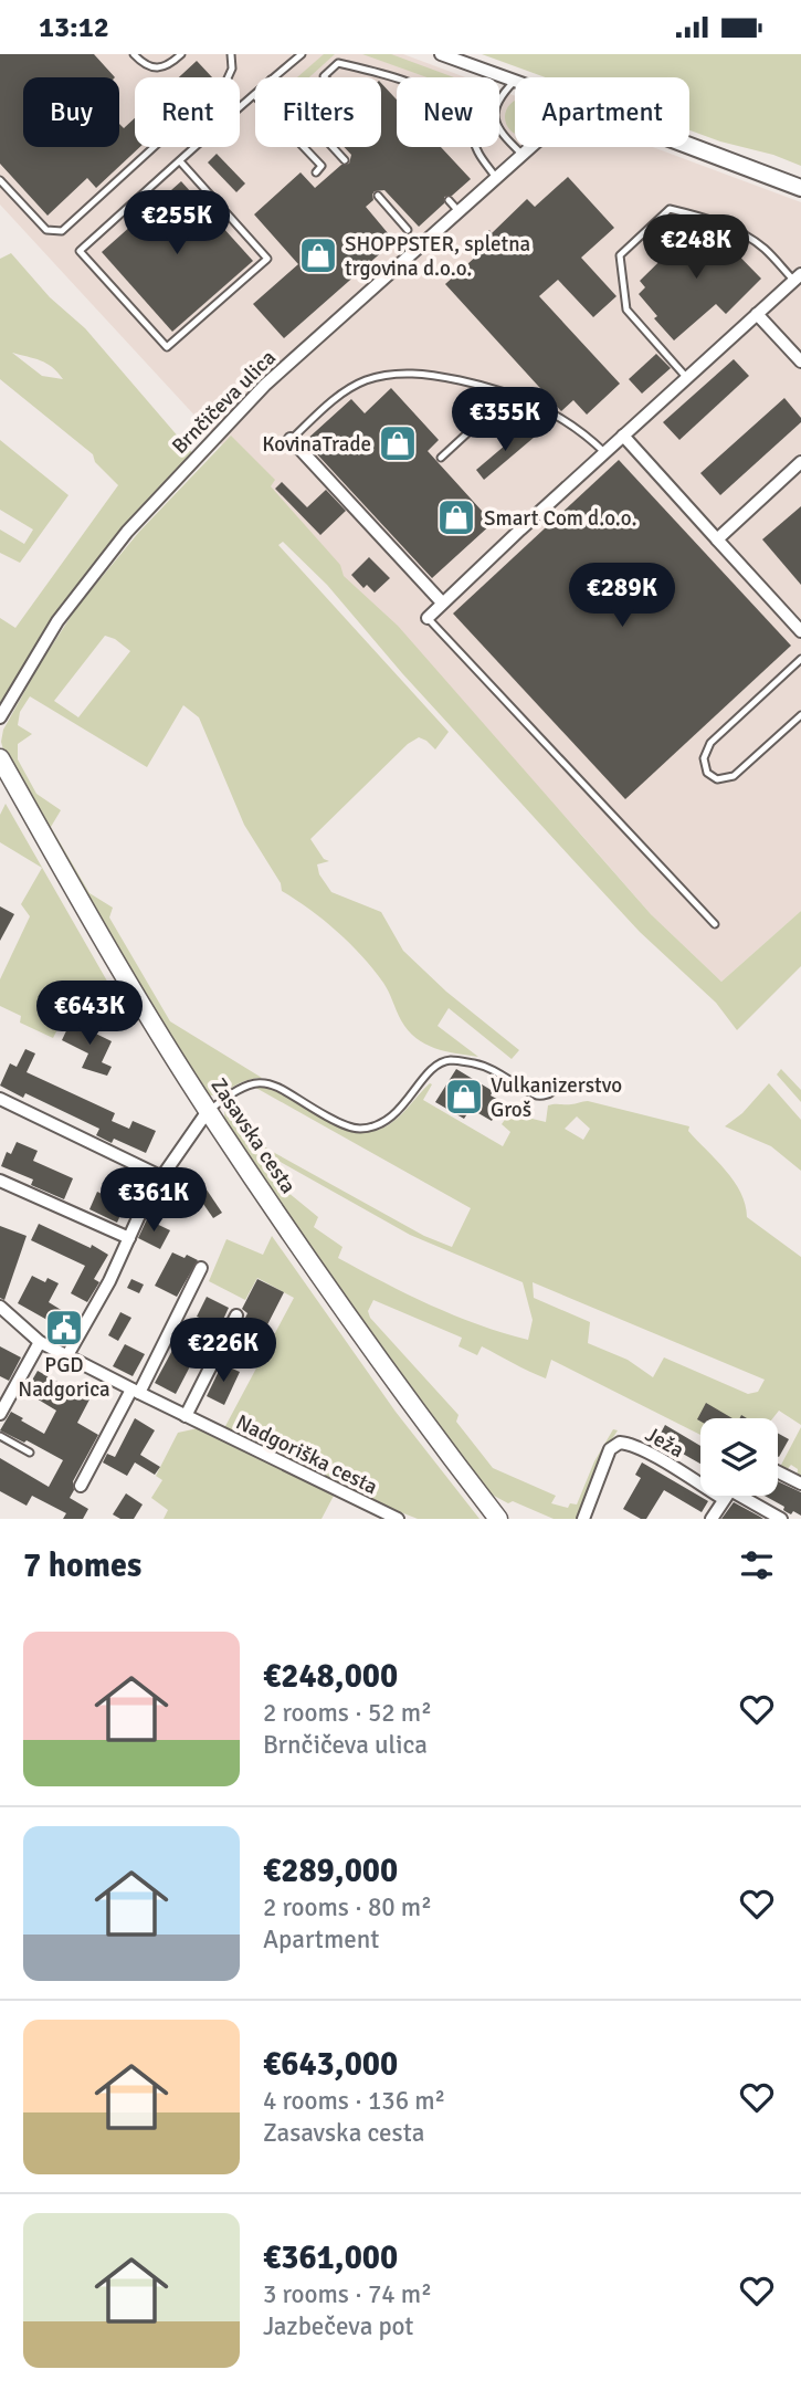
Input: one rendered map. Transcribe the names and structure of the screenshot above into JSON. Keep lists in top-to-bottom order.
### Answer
{
  "streets": {
    "main road": ["Zasavska cesta"],
    "street": ["Brnčičeva ulica", "Ježa", "Nadgoriška cesta"]
  },
  "places": {
    "shop": [
      "SHOPPSTER, spletna trgovina d.o.o.",
      "KovinaTrade",
      "Smart Com d.o.o.",
      "Vulkanizerstvo Groš"
    ],
    "public building": ["PGD Nadgorica"]
  },
  "page": {
    "status": "13:12",
    "chip": [
      "Buy",
      "Rent",
      "Filters",
      "New",
      "Apartment"
    ],
    "price": [
      "€255K",
      "€248K",
      "€355K",
      "€289K",
      "€643K",
      "€361K",
      "€226K"
    ],
    "heading": "7 homes",
    "list": [
      {
        "name": "€248,000",
        "note": "2 rooms · 52 m² · Brnčičeva ulica"
      },
      {
        "name": "€289,000",
        "note": "2 rooms · 80 m² · Apartment"
      },
      {
        "name": "€643,000",
        "note": "4 rooms · 136 m² · Zasavska cesta"
      },
      {
        "name": "€361,000",
        "note": "3 rooms · 74 m² · Jazbečeva pot"
      }
    ]
  }
}
